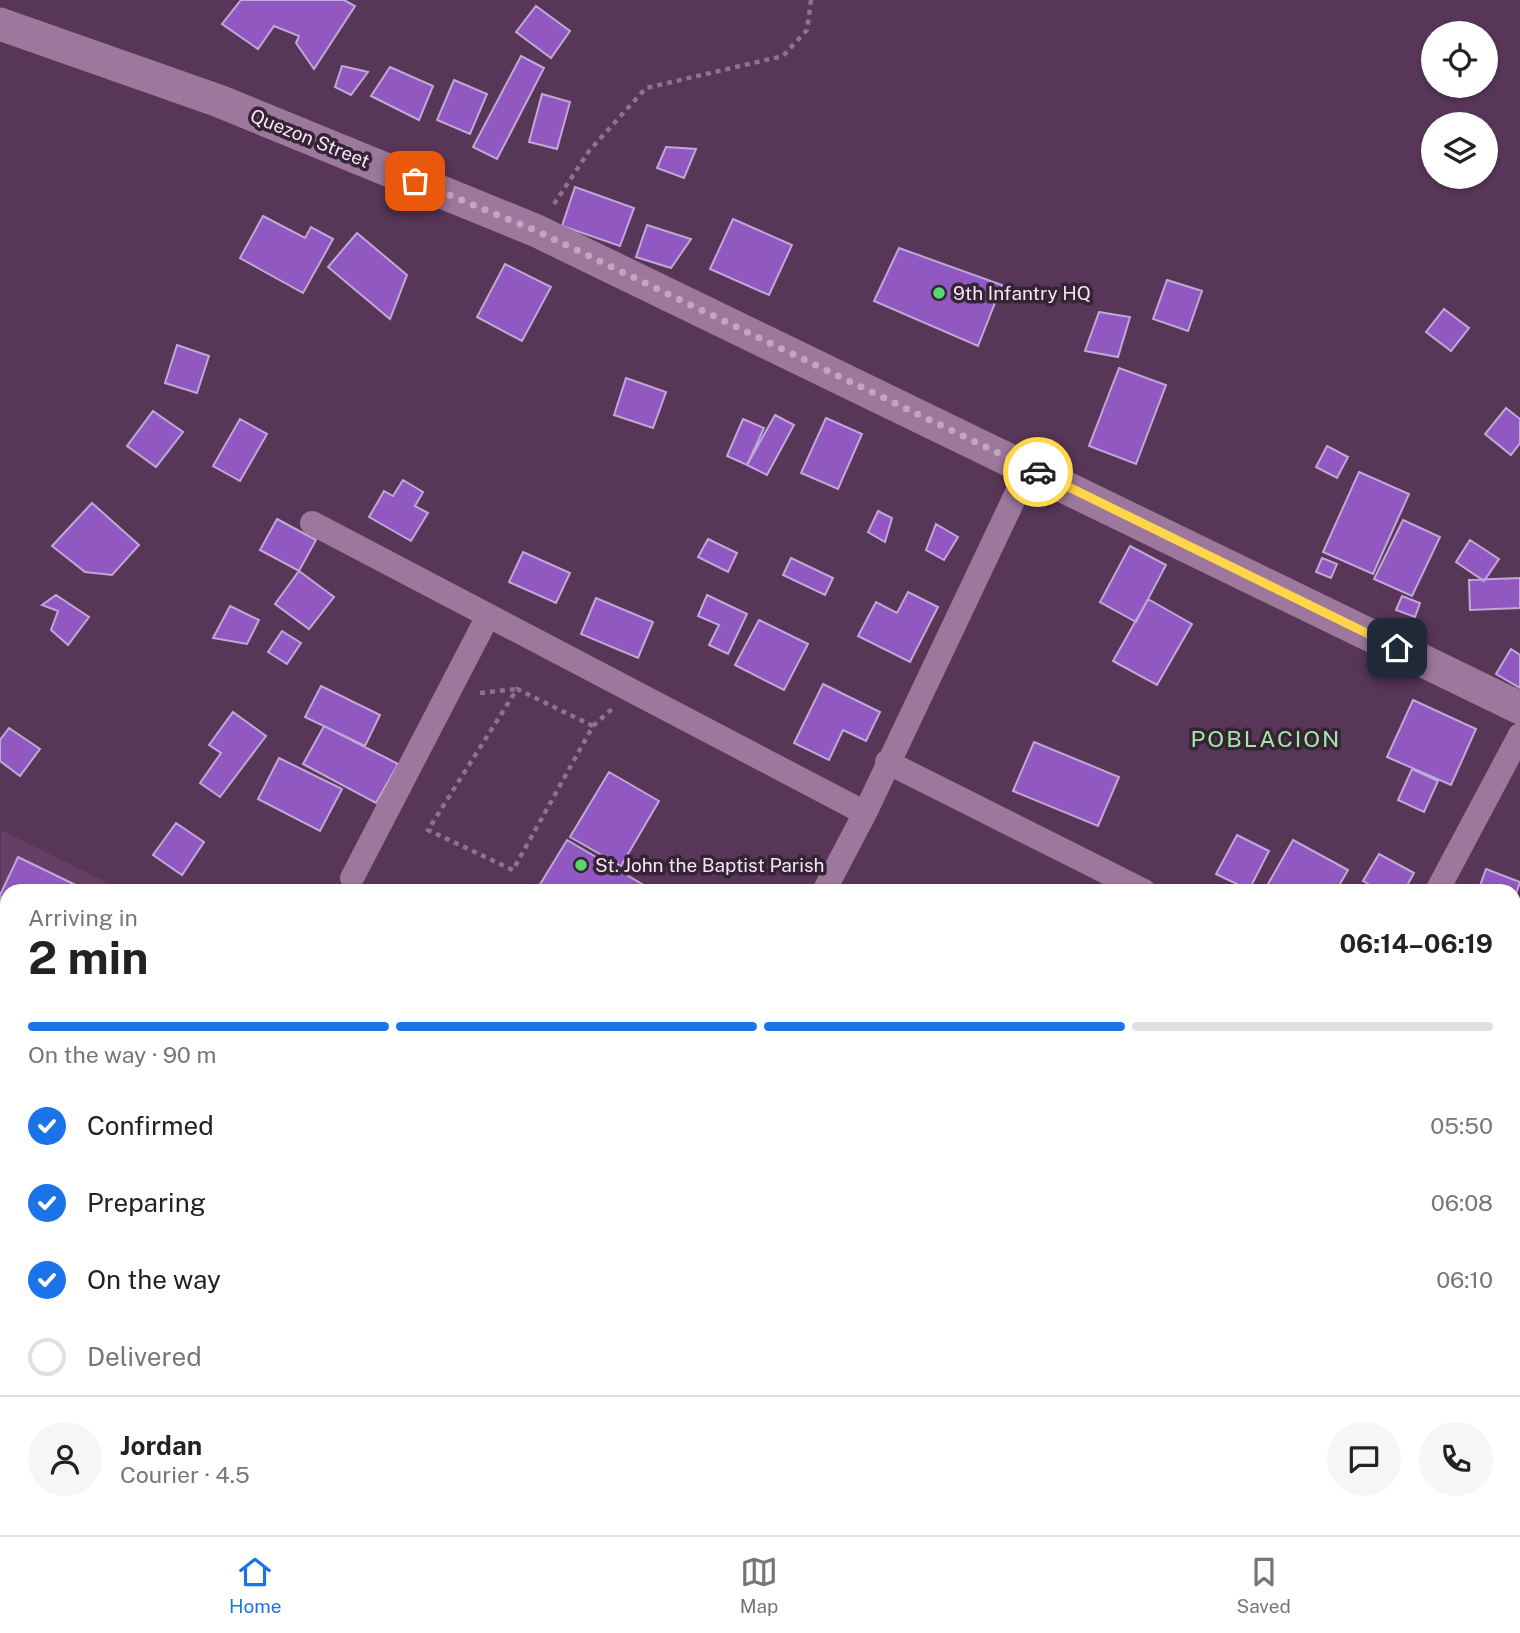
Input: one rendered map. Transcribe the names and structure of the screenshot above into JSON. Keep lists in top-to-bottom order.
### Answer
{
  "streets": {
    "street": ["Quezon Street"]
  },
  "districts": ["POBLACION"],
  "places": ["9th Infantry HQ", "St. John the Baptist Parish"],
  "page": {
    "heading": ["2 min", "Arriving in", "06:14–06:19"],
    "panel": ["Jordan", "Courier · 4.5"],
    "bar": "On the way · 90 m",
    "list": [
      ["Confirmed", "05:50"],
      ["Preparing", "06:08"],
      ["On the way", "06:10"],
      "Delivered"
    ],
    "tabs": ["Home", "Map", "Saved"]
  }
}
